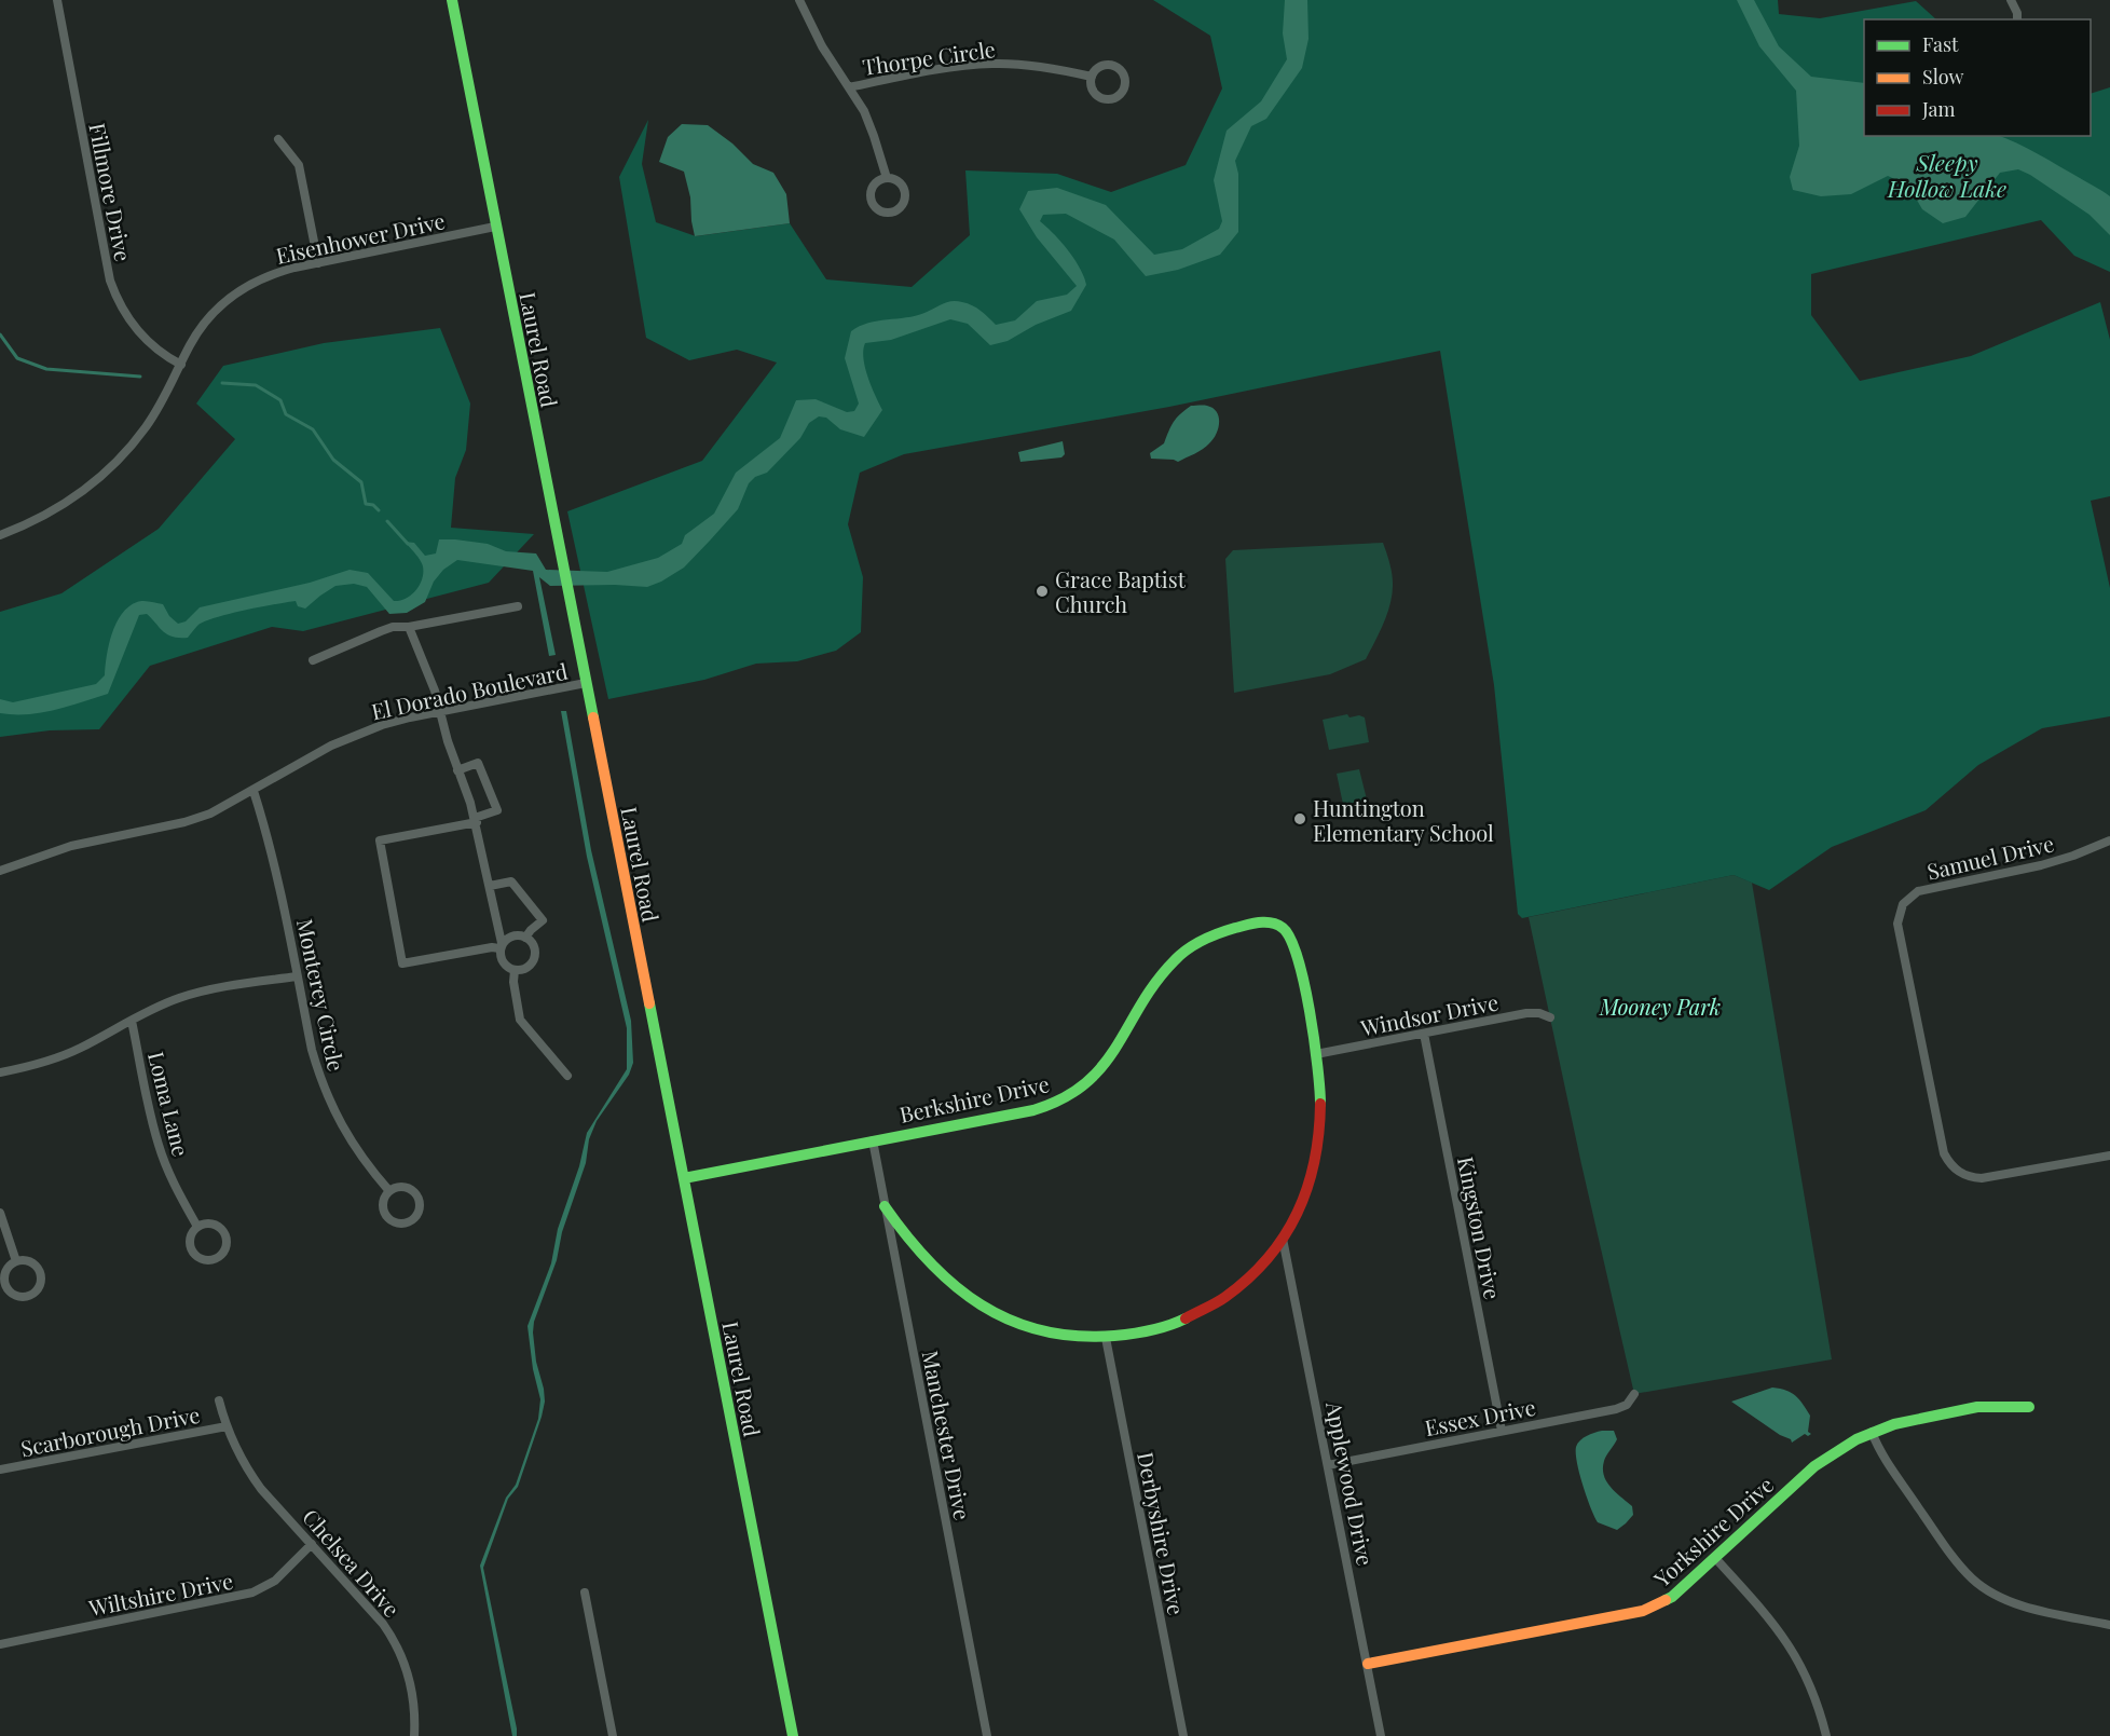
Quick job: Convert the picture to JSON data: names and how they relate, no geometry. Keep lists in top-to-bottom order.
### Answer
{
  "streets": {
    "street": [
      "Thorpe Circle",
      "Fillmore Drive",
      "Eisenhower Drive",
      "Laurel Road",
      "El Dorado Boulevard",
      "Samuel Drive",
      "Monterey Circle",
      "Windsor Drive",
      "Berkshire Drive",
      "Loma Lane",
      "Kingston Drive",
      "Essex Drive",
      "Scarborough Drive",
      "Manchester Drive",
      "Applewood Drive",
      "Yorkshire Drive",
      "Derbyshire Drive",
      "Chelsea Drive",
      "Wiltshire Drive"
    ]
  },
  "crossings": [
    ["Fillmore Drive", "Eisenhower Drive"],
    ["Eisenhower Drive", "Laurel Road"],
    ["Laurel Road", "El Dorado Boulevard"],
    ["Laurel Road", "Berkshire Drive"],
    ["El Dorado Boulevard", "Monterey Circle"],
    ["Windsor Drive", "Berkshire Drive"],
    ["Windsor Drive", "Kingston Drive"],
    ["Berkshire Drive", "Manchester Drive"],
    ["Kingston Drive", "Essex Drive"],
    ["Essex Drive", "Applewood Drive"],
    ["Scarborough Drive", "Chelsea Drive"],
    ["Applewood Drive", "Yorkshire Drive"],
    ["Chelsea Drive", "Wiltshire Drive"]
  ],
  "water": ["Sleepy Hollow Lake"],
  "parks": ["Mooney Park"],
  "places": ["Grace Baptist Church", "Huntington Elementary School"],
  "legend": ["Fast", "Slow", "Jam"]
}
